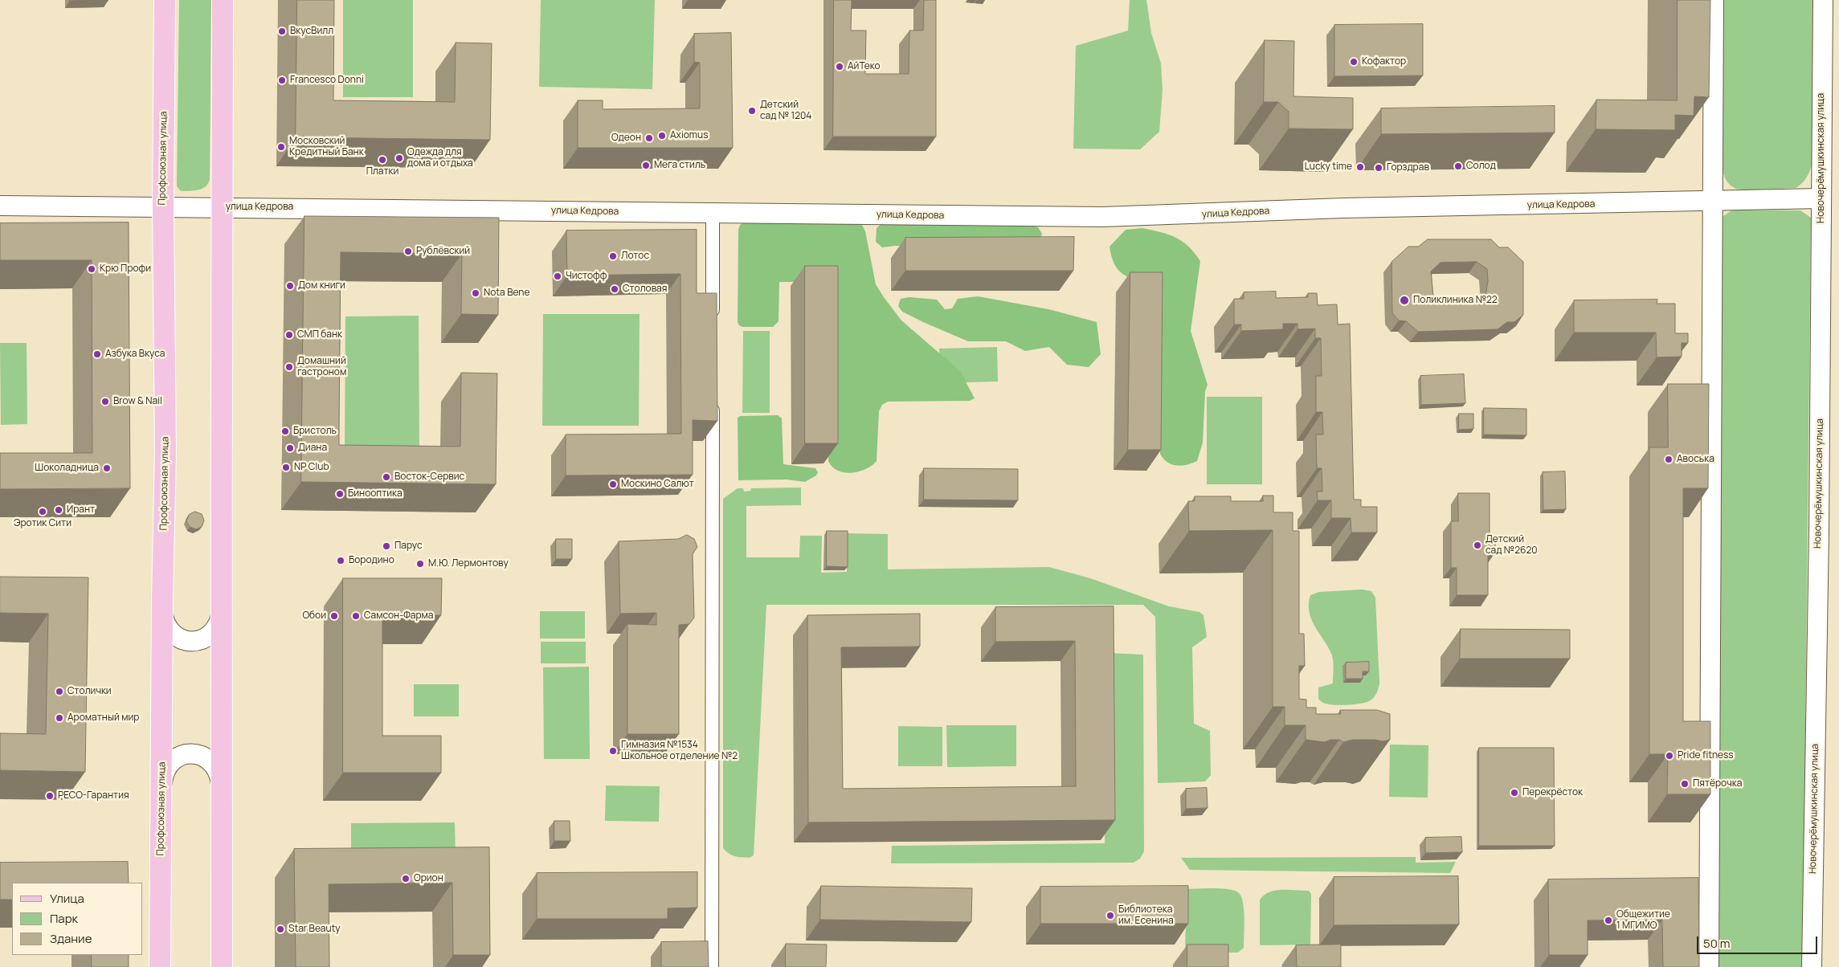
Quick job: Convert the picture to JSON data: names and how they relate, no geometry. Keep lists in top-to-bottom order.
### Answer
{
  "streets": {
    "main road": ["Профсоюзная улица"],
    "street": ["Новочерёмушкинская улица", "улица Кедрова"]
  },
  "crossings": [
    ["Профсоюзная улица", "улица Кедрова"],
    ["Новочерёмушкинская улица", "улица Кедрова"]
  ],
  "places": [
    "ВкусВилл",
    "Кофактор",
    "АйТеко",
    "Francesco Donni",
    "Детский сад № 1204",
    "Axiomus",
    "Одеон",
    "Московский Кредитный Банк",
    "Одежда для дома и отдыха",
    "Платки",
    "Мега стиль",
    "Солод",
    "Lucky time",
    "Горздрав",
    "Рублёвский",
    "Лотос",
    "Крю Профи",
    "Чистофф",
    "Дом книги",
    "Столовая",
    "Nota Bene",
    "Поликлиника №22",
    "СМП банк",
    "Азбука Вкуса",
    "Домашний гастроном",
    "Brow & Nail",
    "Бристоль",
    "Диана",
    "Авоська",
    "NP Club",
    "Шоколадница",
    "Восток-Сервис",
    "Москино Салют",
    "Бинооптика",
    "Ирант",
    "Эротик Сити",
    "Детский сад №2620",
    "Парус",
    "Бородино",
    "М.Ю. Лермонтову",
    "Обои",
    "Самсон-Фарма",
    "Столички",
    "Ароматный мир",
    "Гимназия №1534 Школьное отделение №2",
    "Pride fitness",
    "Пятёрочка",
    "Перекрёсток",
    "РЕСО-Гарантия",
    "Орион",
    "Библиотека им. Есенина",
    "Общежитие 1 МГИМО",
    "Star Beauty"
  ],
  "legend": ["Улица", "Парк", "Здание"],
  "scale_bar": "50 m"
}
